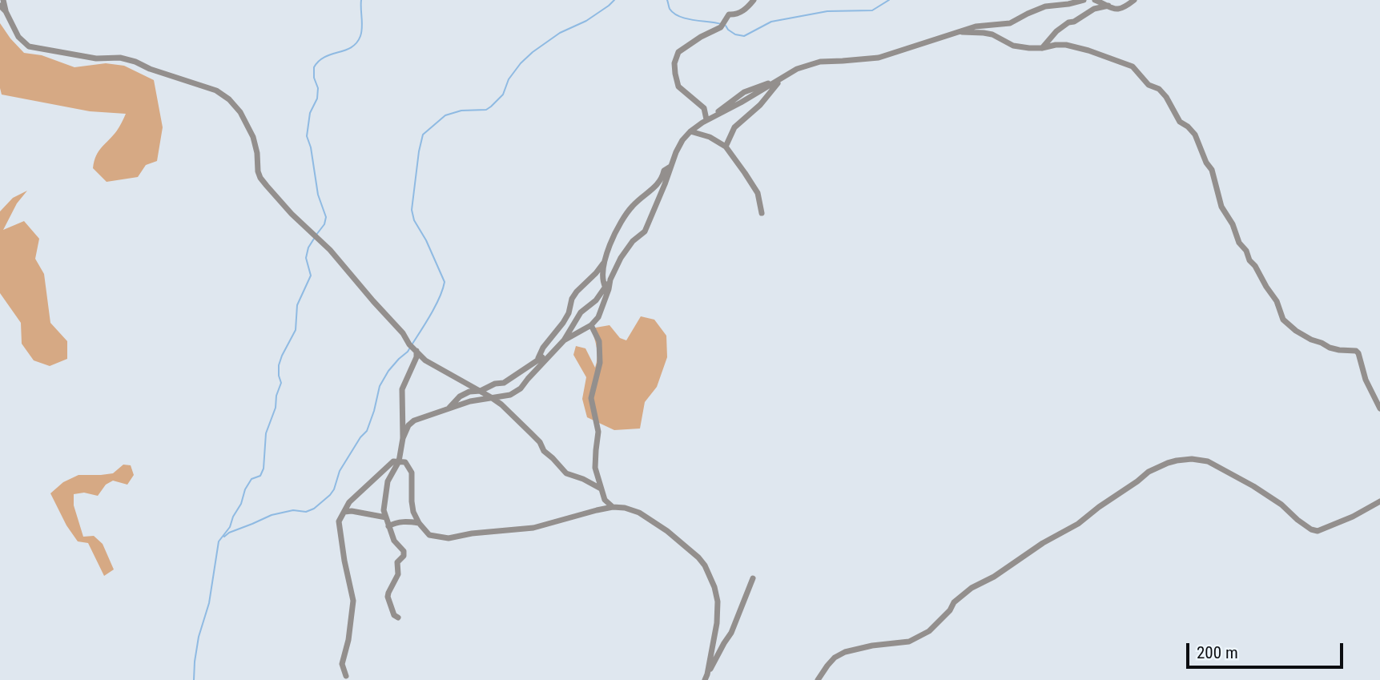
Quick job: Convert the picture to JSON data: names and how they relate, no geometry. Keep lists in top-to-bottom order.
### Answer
{
  "scale_bar": "200 m"
}
